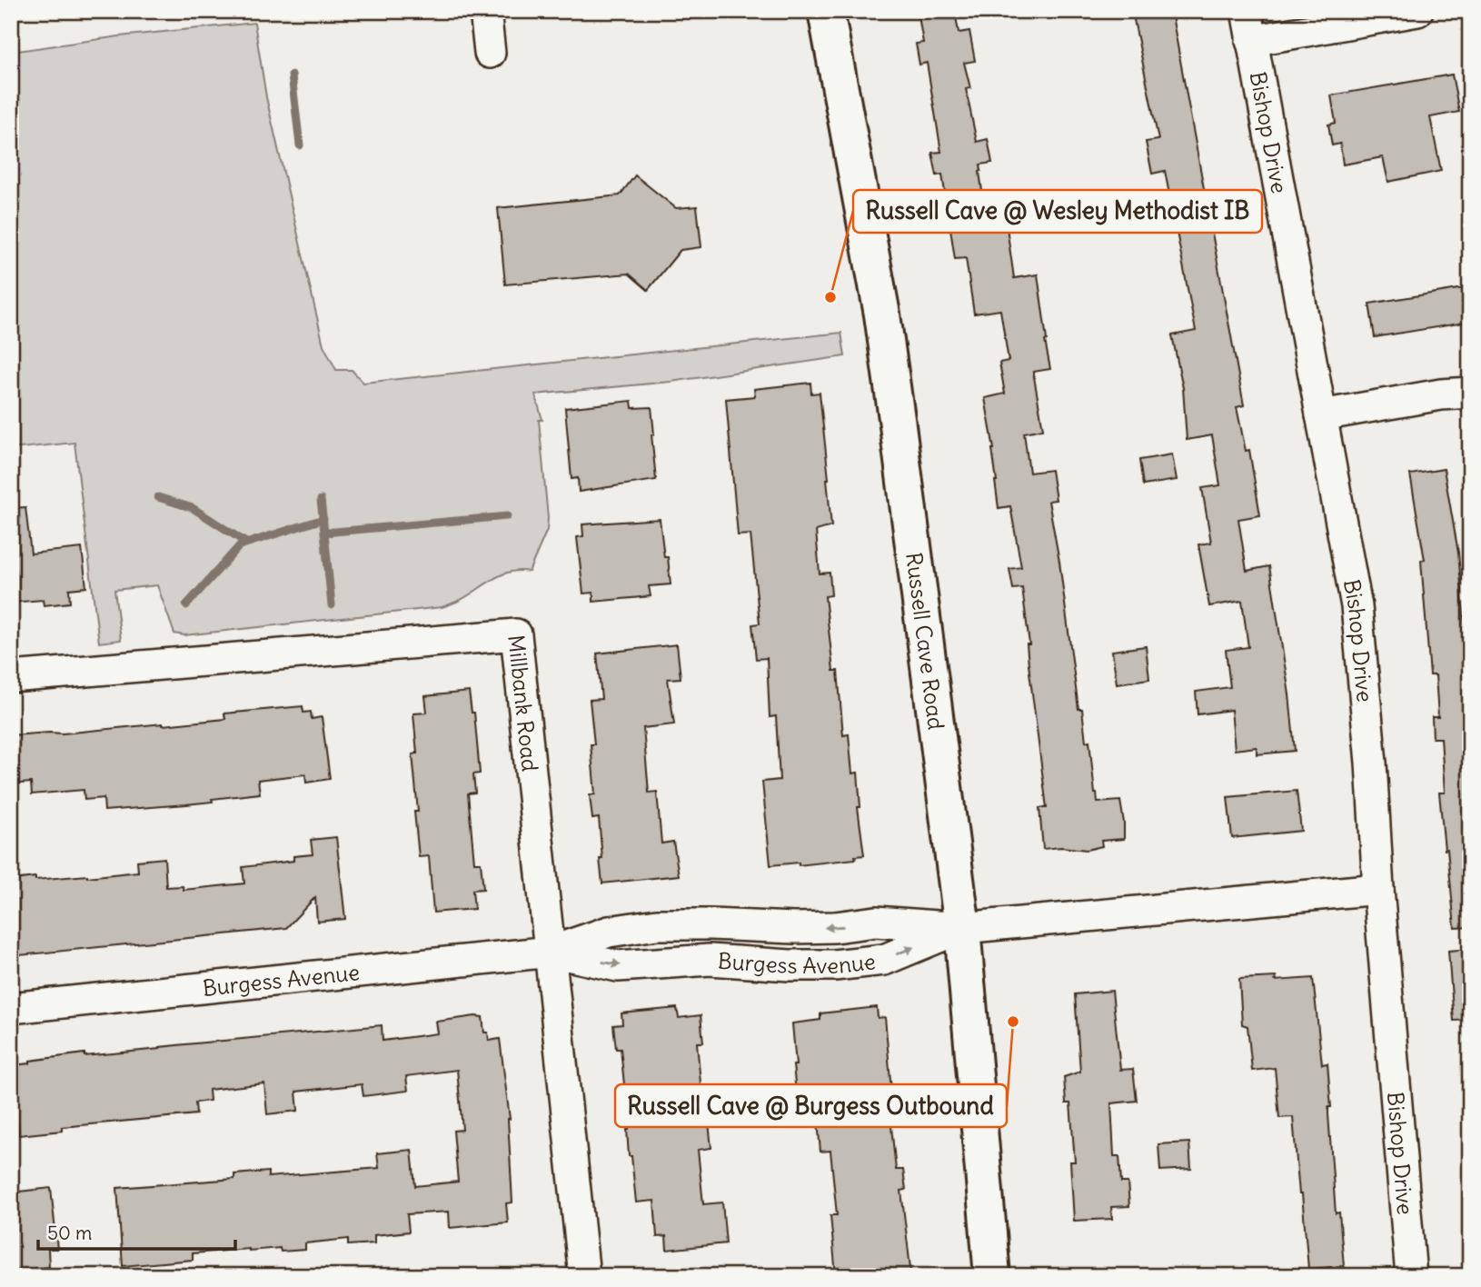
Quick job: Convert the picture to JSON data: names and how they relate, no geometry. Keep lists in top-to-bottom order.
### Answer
{
  "streets": {
    "main road": ["Russell Cave Road"],
    "street": ["Bishop Drive", "Millbank Road", "Burgess Avenue"]
  },
  "crossings": [
    ["Bishop Drive", "Burgess Avenue"],
    ["Russell Cave Road", "Burgess Avenue"],
    ["Millbank Road", "Burgess Avenue"]
  ],
  "places": ["Russell Cave @ Wesley Methodist IB", "Russell Cave @ Burgess Outbound"],
  "scale_bar": "50 m"
}
